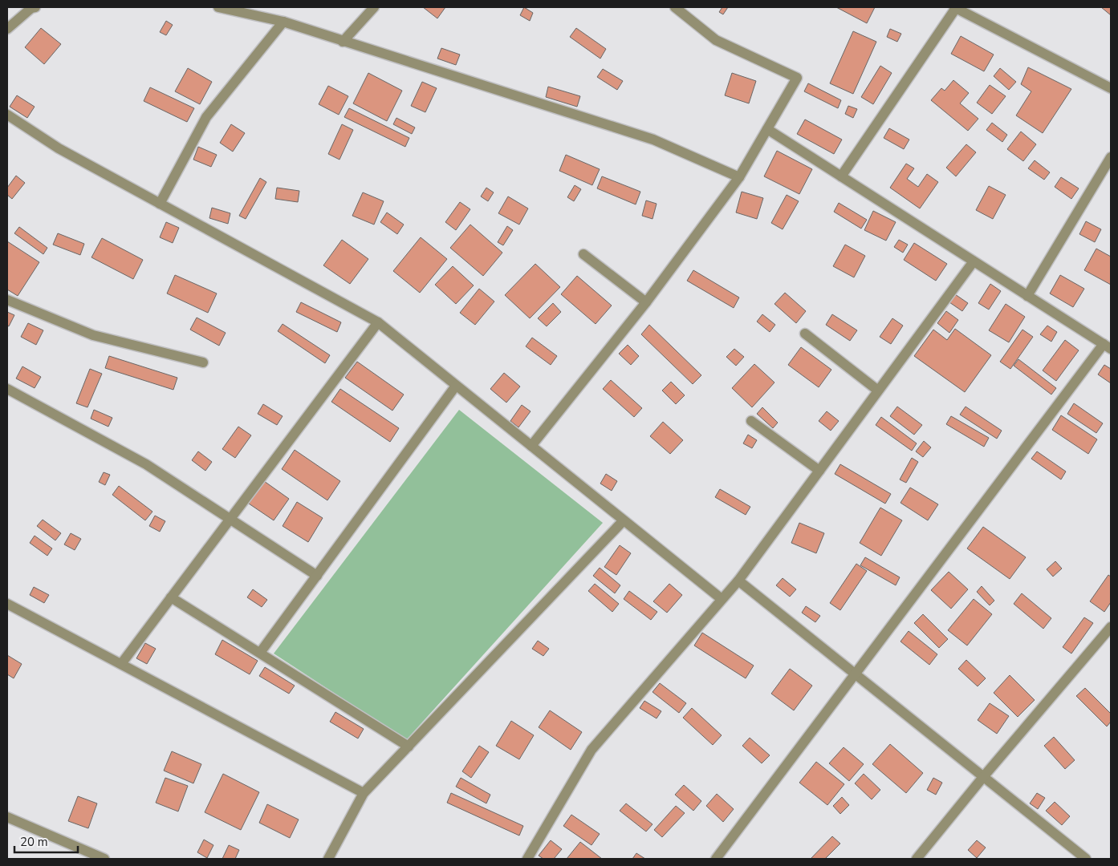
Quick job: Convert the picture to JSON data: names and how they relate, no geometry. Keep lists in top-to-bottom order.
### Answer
{
  "scale_bar": "20 m"
}
